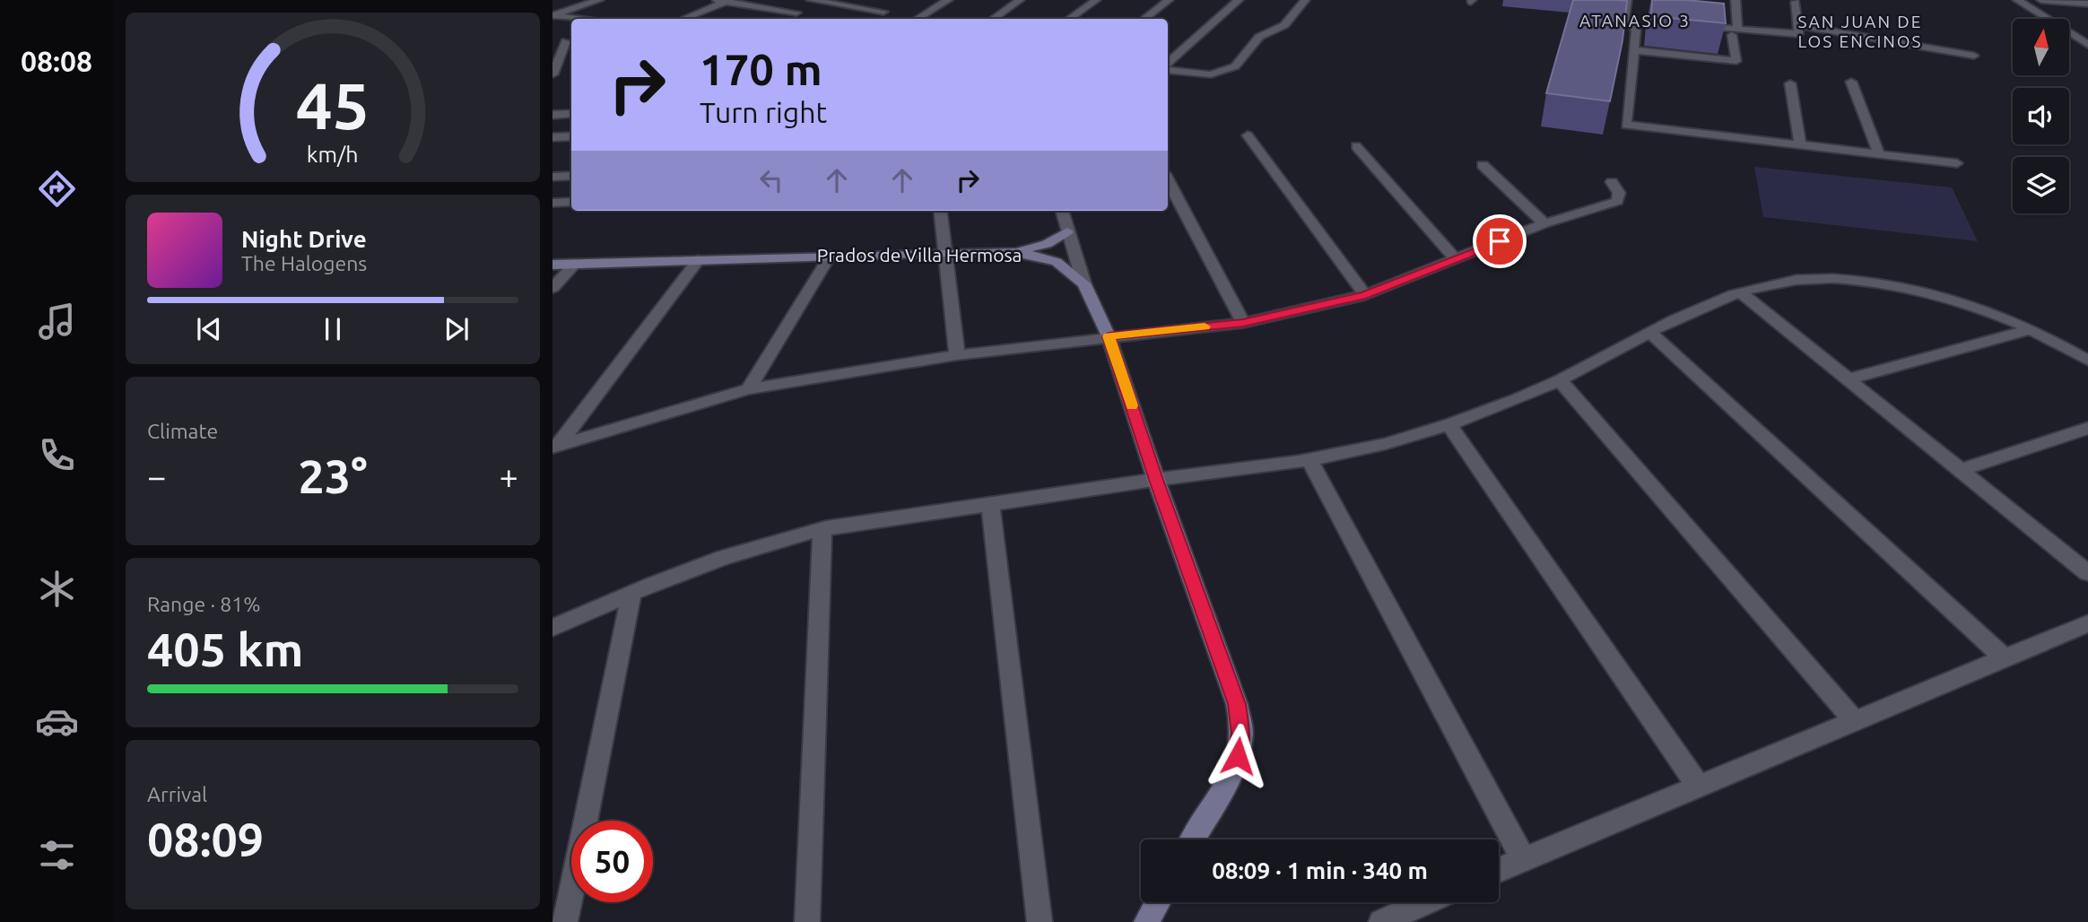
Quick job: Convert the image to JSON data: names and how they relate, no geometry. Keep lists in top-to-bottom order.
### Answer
{
  "streets": {
    "main road": ["Prados de Villa Hermosa"]
  },
  "districts": ["ATANASIO 3", "SAN JUAN DE LOS ENCINOS"],
  "north": "top",
  "page": {
    "tabs": "08:08",
    "turn": ["170 m", "Turn right"],
    "song": ["Night Drive", "The Halogens"],
    "tile": [
      "Climate",
      ["Range · 81%", "405 km"],
      ["Arrival", "08:09"]
    ],
    "heat": ["−", "23°", "+"],
    "limit": "50",
    "trip": "08:09 · 1 min · 340 m",
    "gauge": ["45", "km/h"]
  }
}
